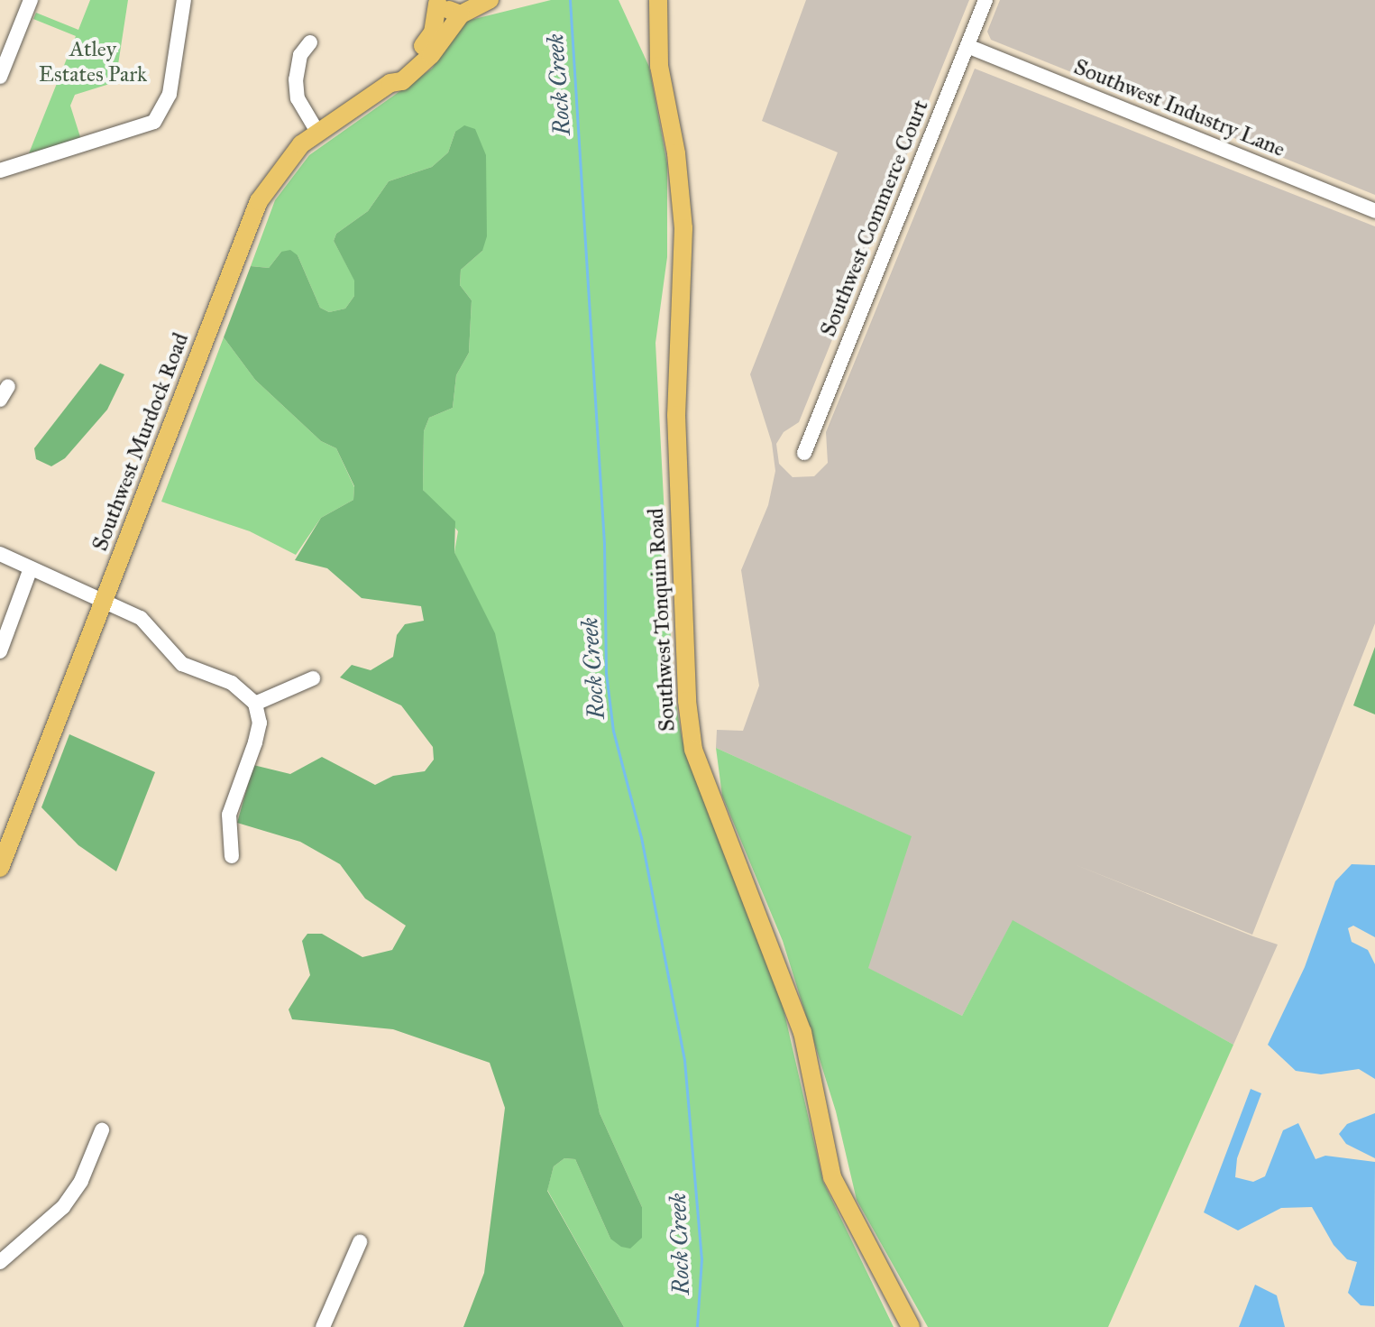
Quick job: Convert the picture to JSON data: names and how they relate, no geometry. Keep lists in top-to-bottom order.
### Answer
{
  "streets": {
    "main road": ["Southwest Murdock Road", "Southwest Tonquin Road"],
    "street": ["Southwest Industry Lane", "Southwest Commerce Court"]
  },
  "crossings": [
    ["Southwest Industry Lane", "Southwest Commerce Court"]
  ],
  "water": ["Rock Creek"],
  "parks": ["Atley Estates Park"]
}
